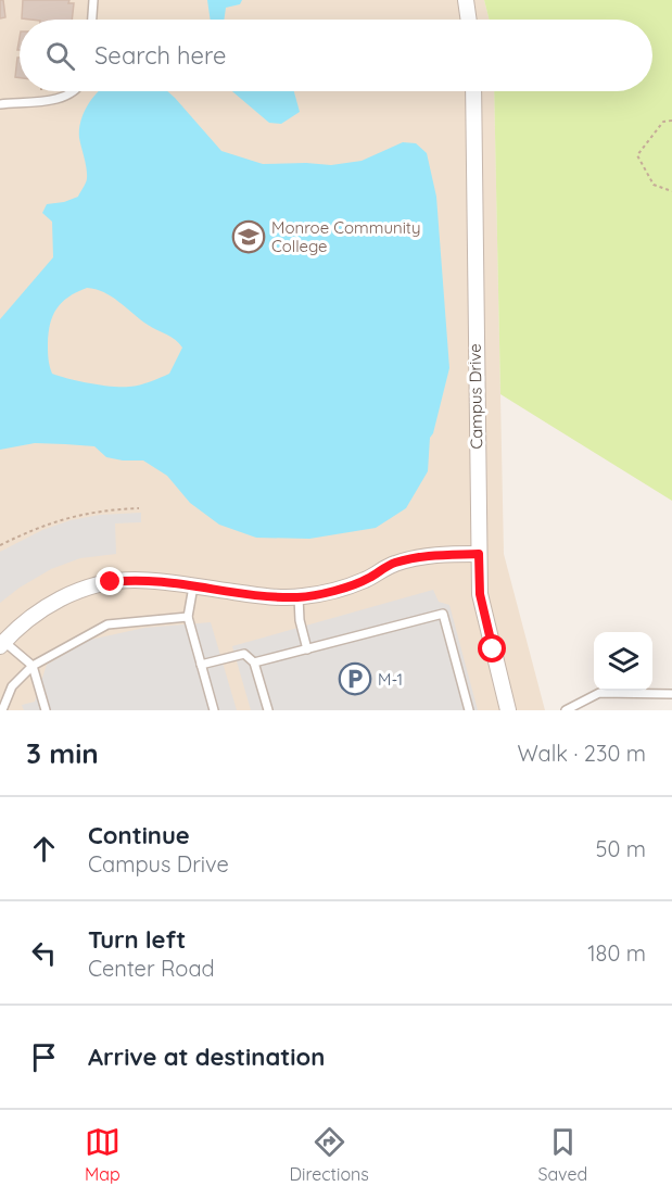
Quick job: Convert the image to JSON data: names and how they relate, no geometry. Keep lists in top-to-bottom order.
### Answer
{
  "streets": {
    "street": ["Campus Drive"]
  },
  "places": {
    "school or university": ["Monroe Community College"],
    "parking": ["M-1"]
  },
  "page": {
    "search": "Search here",
    "heading": ["3 min", "Walk · 230 m"],
    "list": [
      ["Continue", "Campus Drive", "50 m"],
      ["Turn left", "Center Road", "180 m"],
      "Arrive at destination"
    ],
    "nav": ["Map", "Directions", "Saved"]
  }
}
